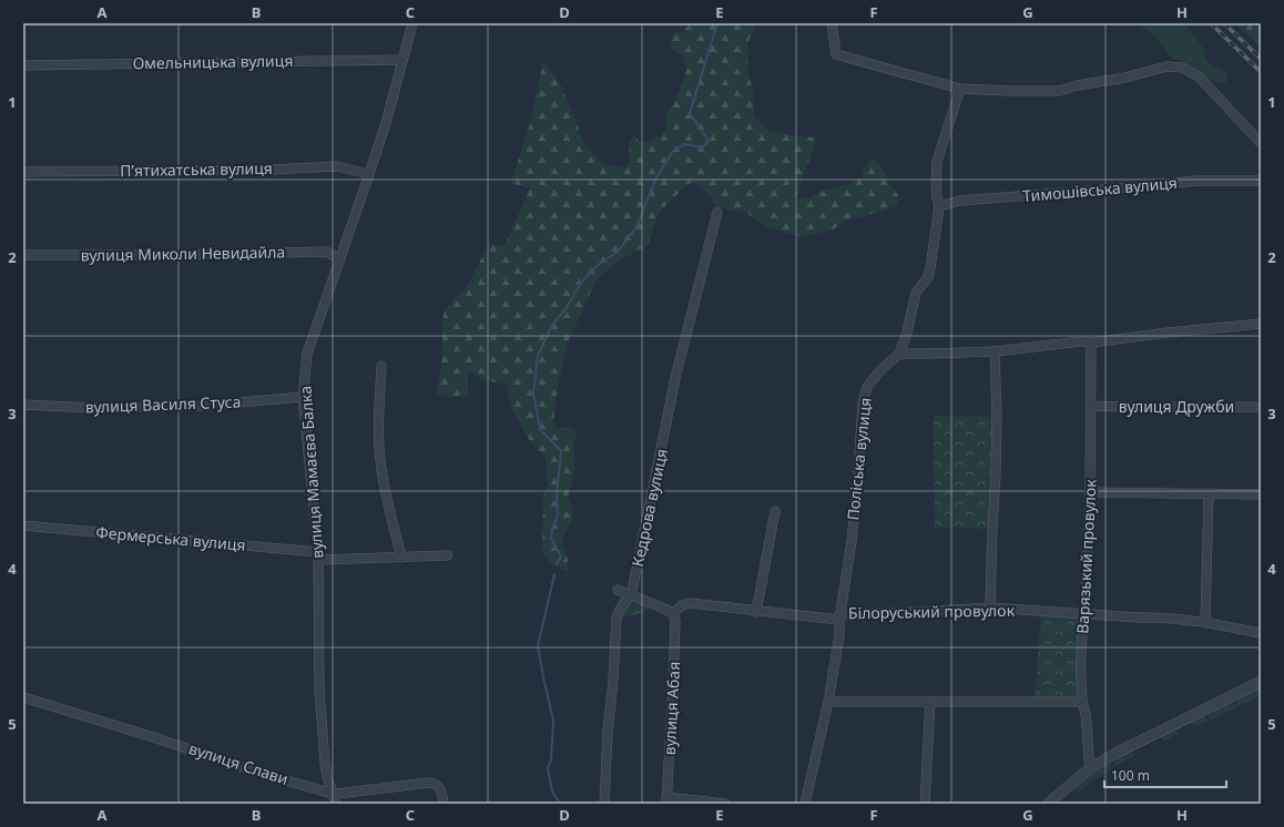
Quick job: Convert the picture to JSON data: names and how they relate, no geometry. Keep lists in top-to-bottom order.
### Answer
{
  "streets": {
    "street": [
      "Омельницька вулиця",
      "Пʼятихатська вулиця",
      "Тимошівська вулиця",
      "вулиця Миколи Невидайла",
      "вулиця Василя Стуса",
      "вулиця Дружби",
      "Поліська вулиця",
      "вулиця Мамаєва Балка",
      "Кедрова вулиця",
      "Фермерська вулиця",
      "Варязький провулок",
      "Білоруський провулок",
      "вулиця Абая",
      "вулиця Слави"
    ]
  },
  "crossings": [
    ["Омельницька вулиця", "вулиця Мамаєва Балка"],
    ["Пʼятихатська вулиця", "вулиця Мамаєва Балка"],
    ["вулиця Миколи Невидайла", "вулиця Мамаєва Балка"],
    ["вулиця Василя Стуса", "вулиця Мамаєва Балка"],
    ["вулиця Дружби", "Варязький провулок"],
    ["Поліська вулиця", "Білоруський провулок"],
    ["вулиця Мамаєва Балка", "Фермерська вулиця"],
    ["вулиця Мамаєва Балка", "вулиця Слави"],
    ["Варязький провулок", "Білоруський провулок"],
    ["Білоруський провулок", "вулиця Абая"]
  ],
  "scale_bar": "100 m",
  "grid": {
    "columns": [
      "A",
      "B",
      "C",
      "D",
      "E",
      "F",
      "G",
      "H"
    ],
    "rows": [
      "1",
      "2",
      "3",
      "4",
      "5"
    ]
  }
}
